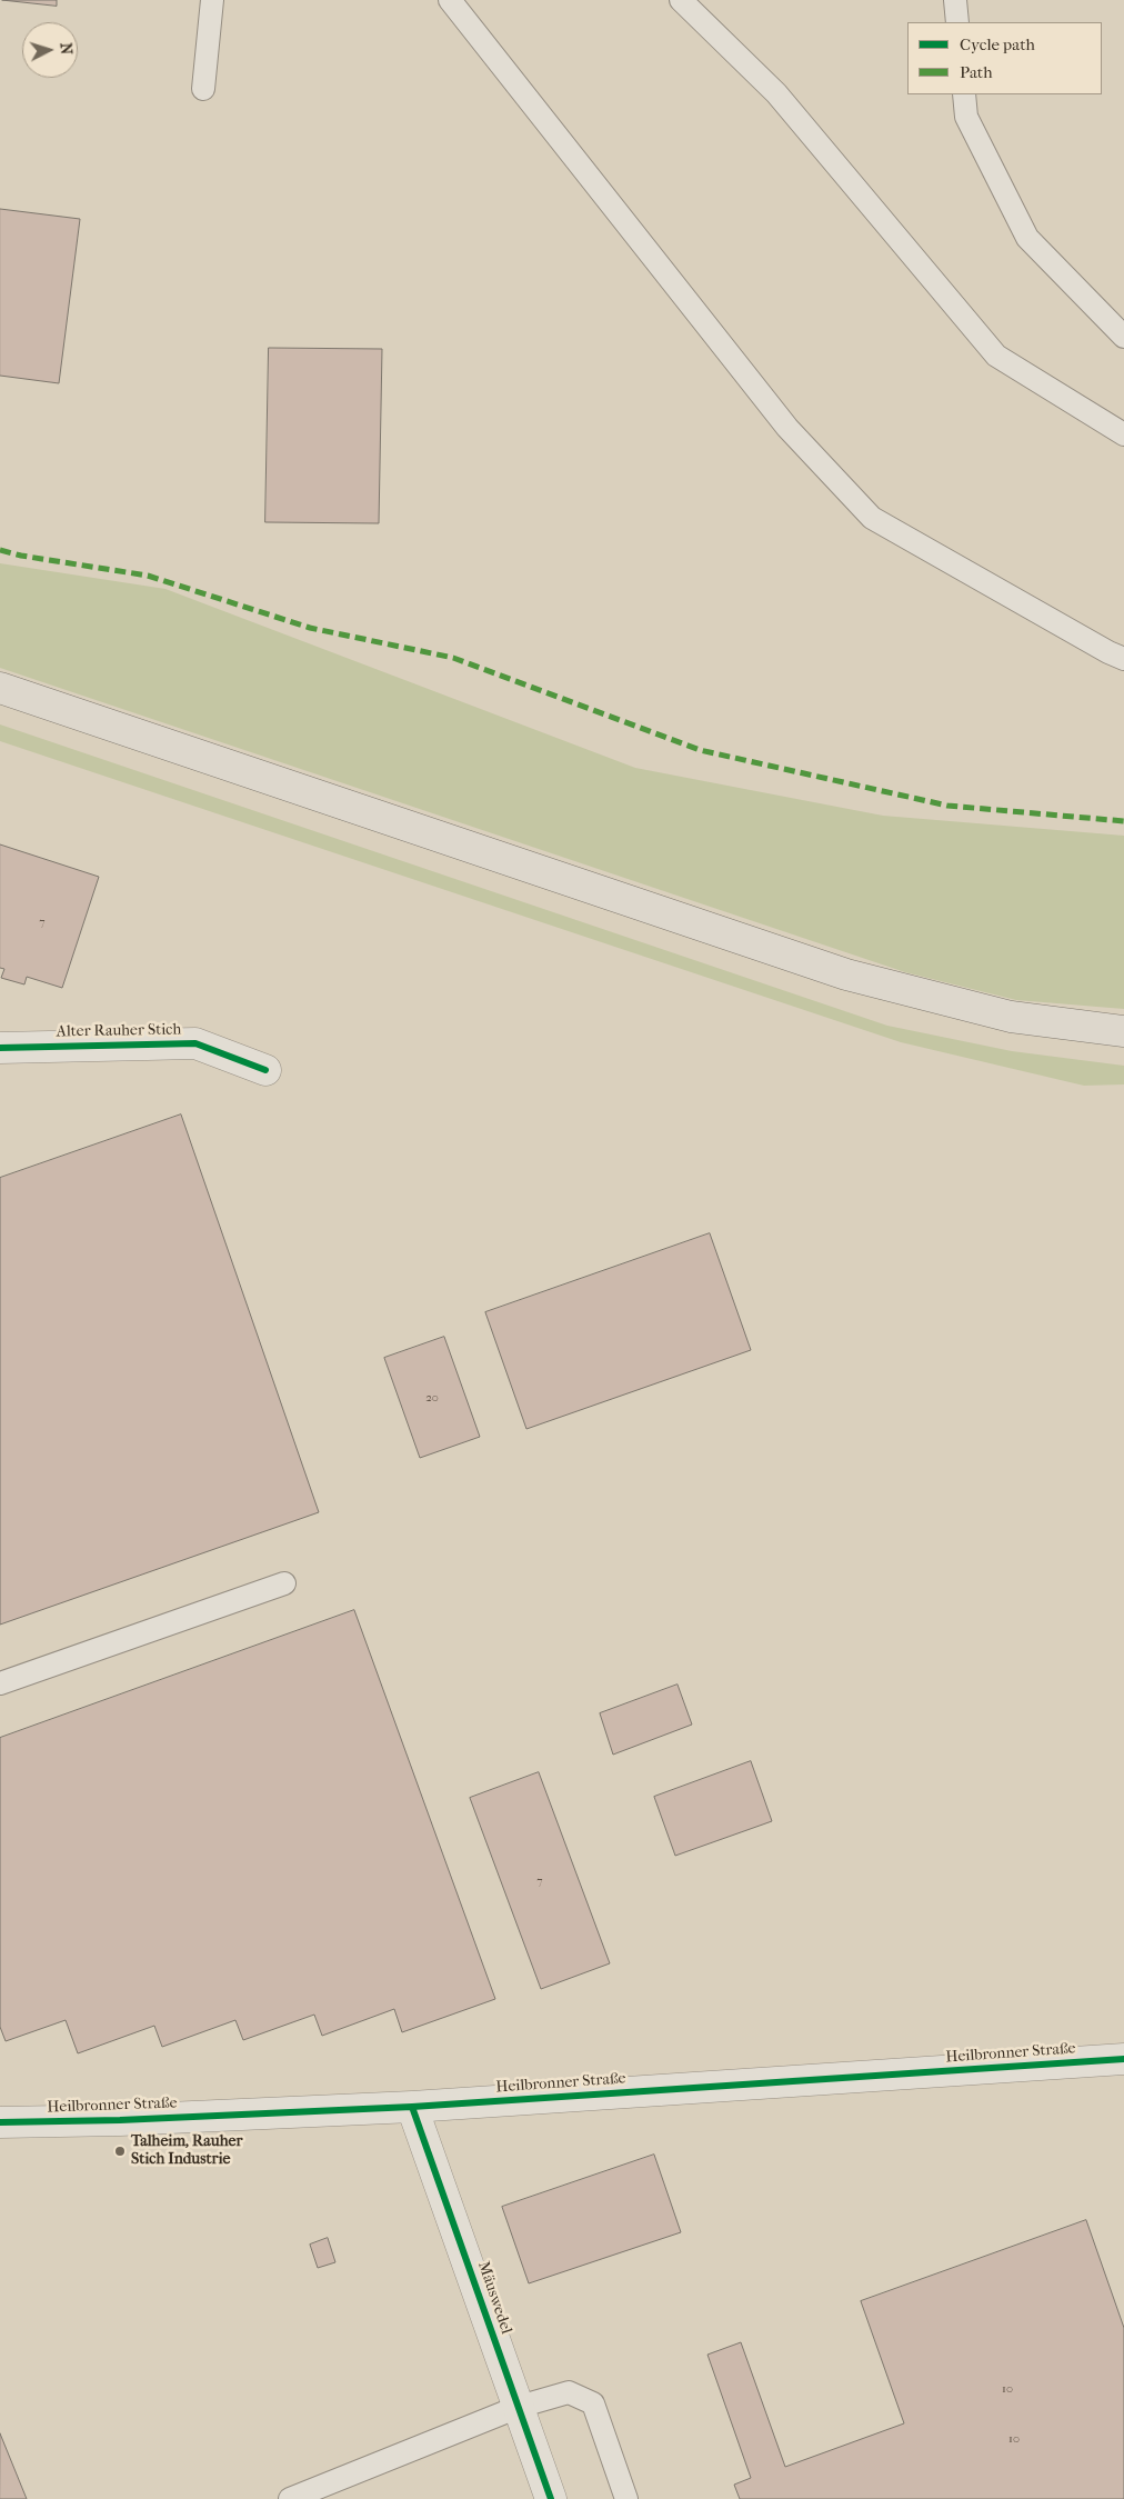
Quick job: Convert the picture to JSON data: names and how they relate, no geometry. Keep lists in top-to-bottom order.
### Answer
{
  "streets": {
    "street": ["Alter Rauher Stich", "Heilbronner Straße", "Mäuswedel"]
  },
  "crossings": [
    ["Heilbronner Straße", "Mäuswedel"]
  ],
  "places": ["Talheim, Rauher Stich Industrie"],
  "house_numbers": [
    "7",
    "20",
    "7",
    "10",
    "10"
  ],
  "legend": ["Cycle path", "Path"],
  "north": "right"
}
